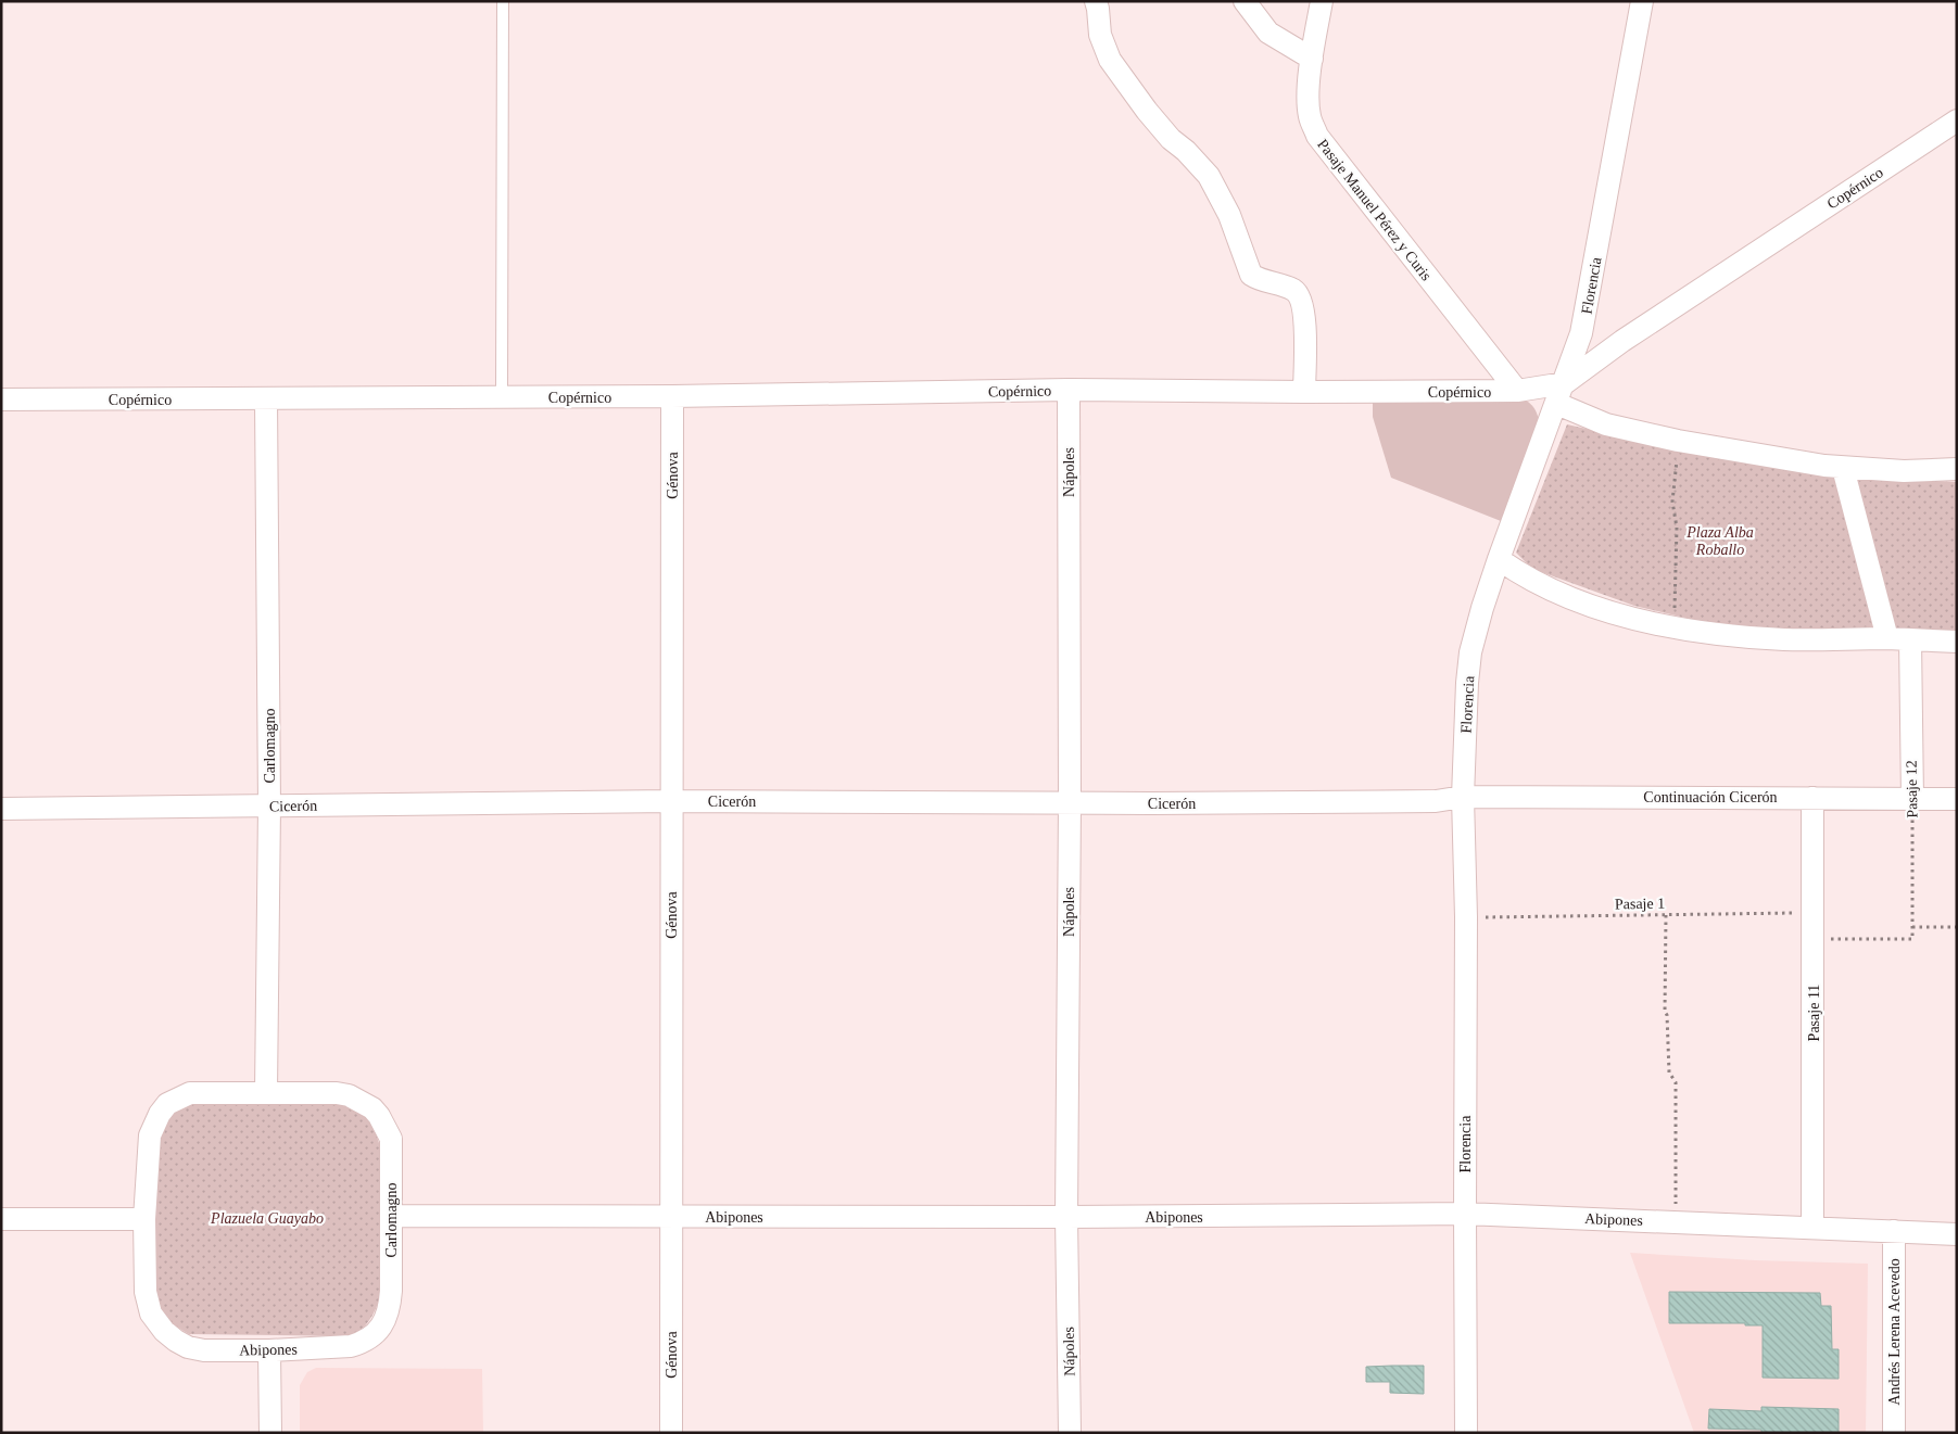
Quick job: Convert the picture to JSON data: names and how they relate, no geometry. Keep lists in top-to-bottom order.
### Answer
{
  "streets": {
    "street": [
      "Copérnico",
      "Pasaje Manuel Pérez y Curis",
      "Florencia",
      "Nápoles",
      "Génova",
      "Carlomagno",
      "Pasaje 12",
      "Continuación Cicerón",
      "Cicerón",
      "Pasaje 11",
      "Abipones",
      "Andrés Lerena Acevedo"
    ],
    "path": ["Pasaje 1"]
  },
  "crossings": [
    ["Copérnico", "Pasaje Manuel Pérez y Curis"],
    ["Copérnico", "Florencia"],
    ["Copérnico", "Nápoles"],
    ["Copérnico", "Génova"],
    ["Copérnico", "Carlomagno"],
    ["Florencia", "Continuación Cicerón"],
    ["Florencia", "Cicerón"],
    ["Florencia", "Pasaje 1"],
    ["Florencia", "Abipones"],
    ["Nápoles", "Cicerón"],
    ["Nápoles", "Abipones"],
    ["Génova", "Cicerón"],
    ["Génova", "Abipones"],
    ["Carlomagno", "Cicerón"],
    ["Carlomagno", "Abipones"],
    ["Pasaje 12", "Continuación Cicerón"],
    ["Pasaje 12", "Pasaje 11"],
    ["Continuación Cicerón", "Cicerón"],
    ["Continuación Cicerón", "Pasaje 11"],
    ["Pasaje 1", "Pasaje 11"],
    ["Pasaje 11", "Abipones"],
    ["Abipones", "Andrés Lerena Acevedo"]
  ],
  "parks": ["Plaza Alba Roballo", "Plazuela Guayabo"]
}
